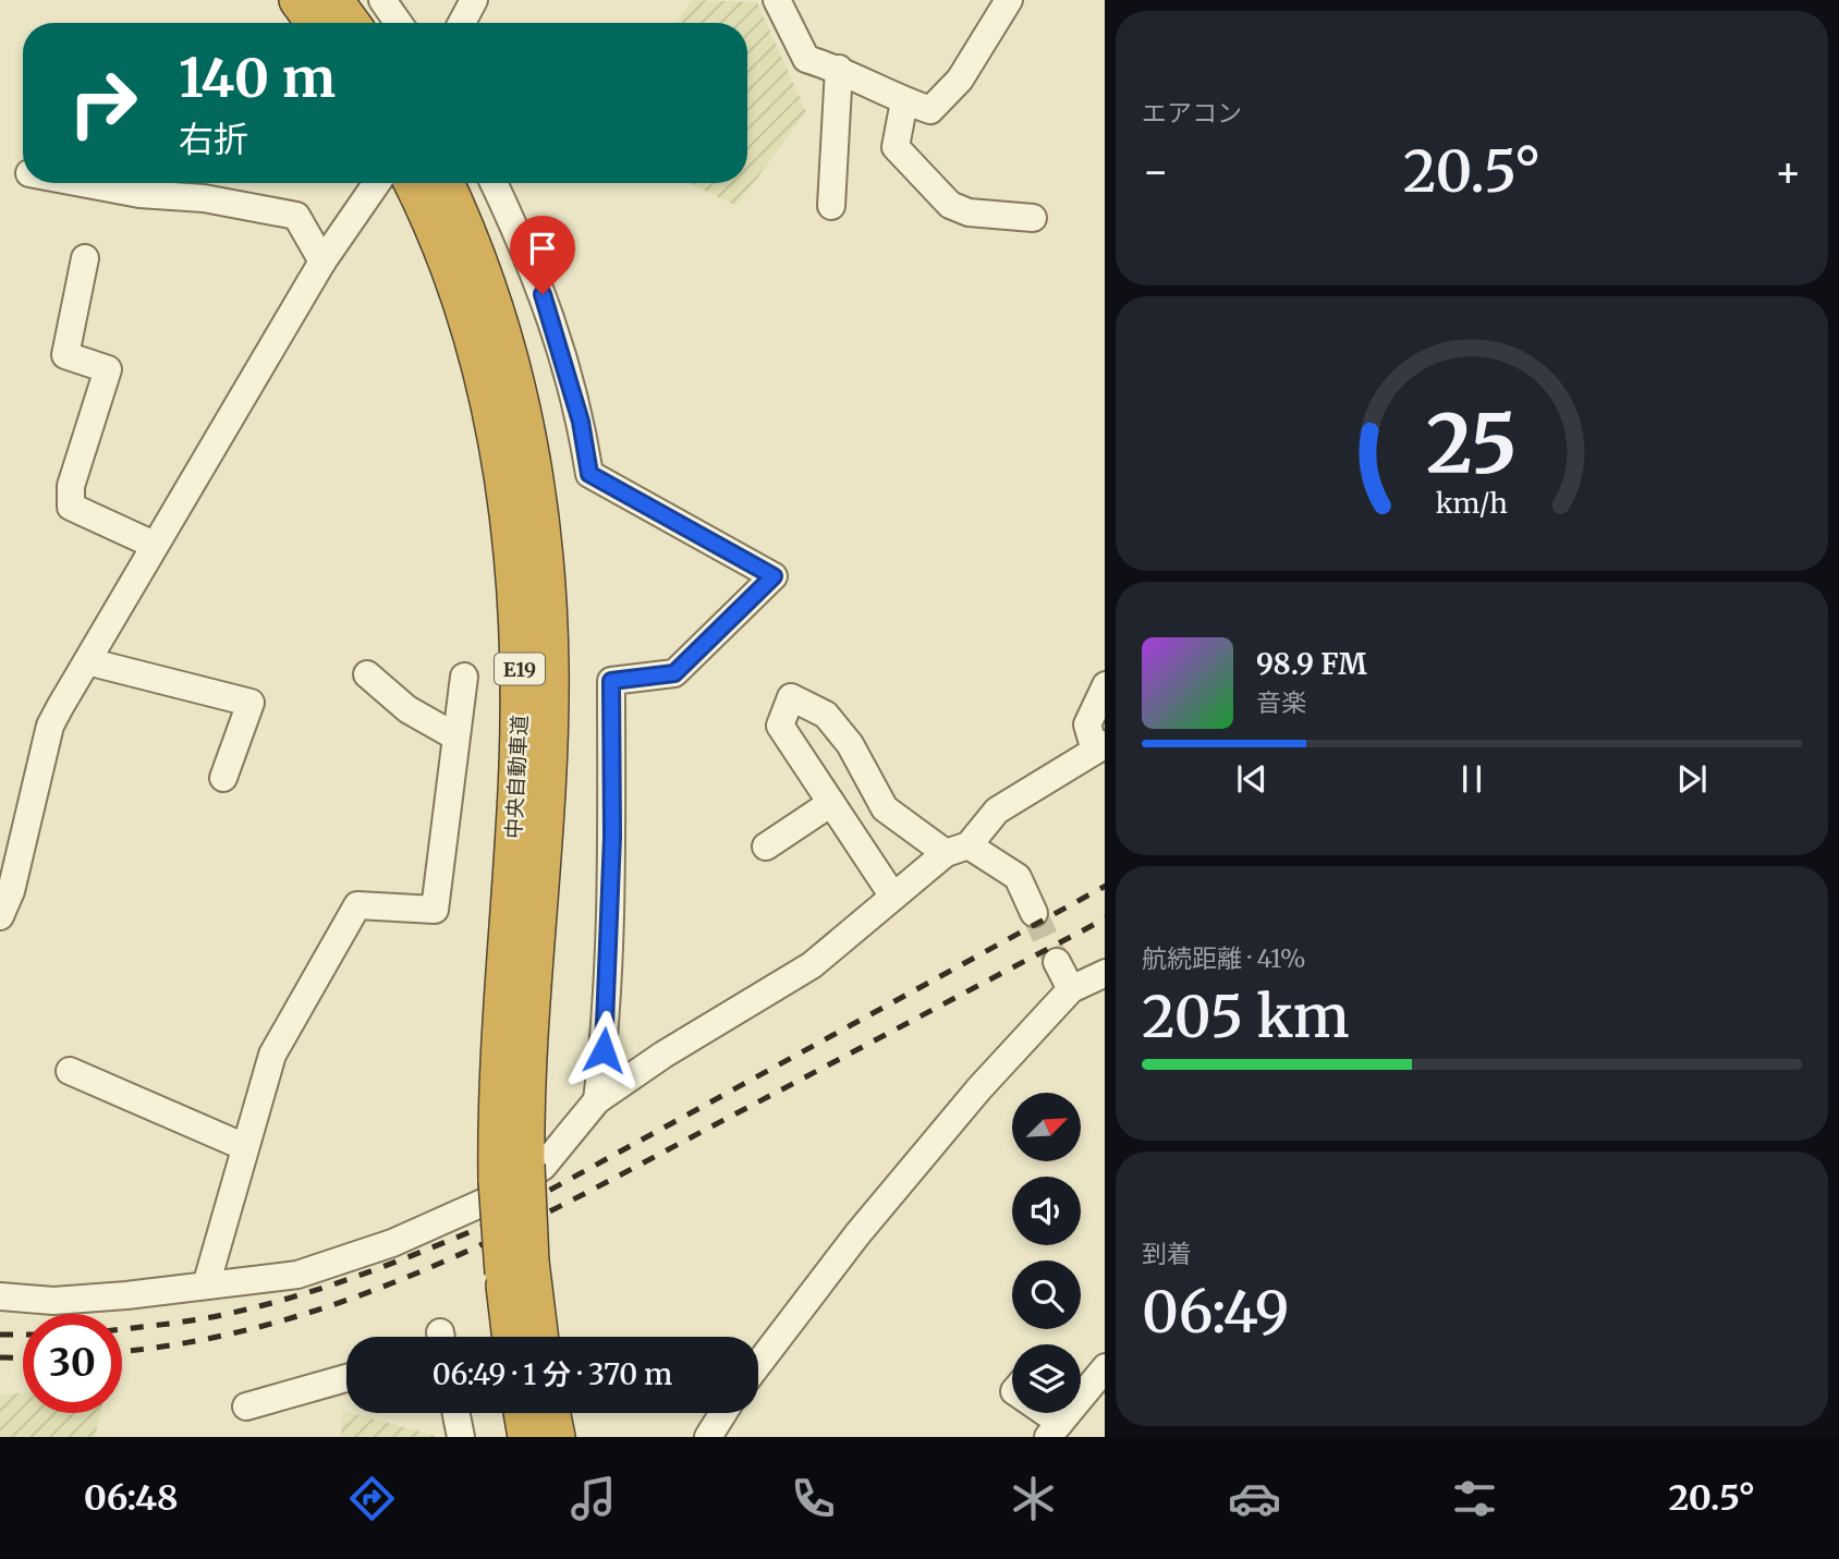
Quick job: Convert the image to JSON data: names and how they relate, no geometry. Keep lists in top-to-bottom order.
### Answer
{
  "streets": {
    "highway": ["E19", "中央自動車道"]
  },
  "north": "top right",
  "page": {
    "tile": [
      "エアコン",
      ["航続距離 · 41%", "205 km"],
      ["到着", "06:49"]
    ],
    "turn": ["140 m", "右折"],
    "heat": ["−", "20.5°", "+"],
    "song": ["98.9 FM", "音楽"],
    "limit": "30",
    "trip": "06:49 · 1 分 · 370 m",
    "tabs": ["06:48", "20.5°"],
    "gauge": ["25", "km/h"]
  }
}
